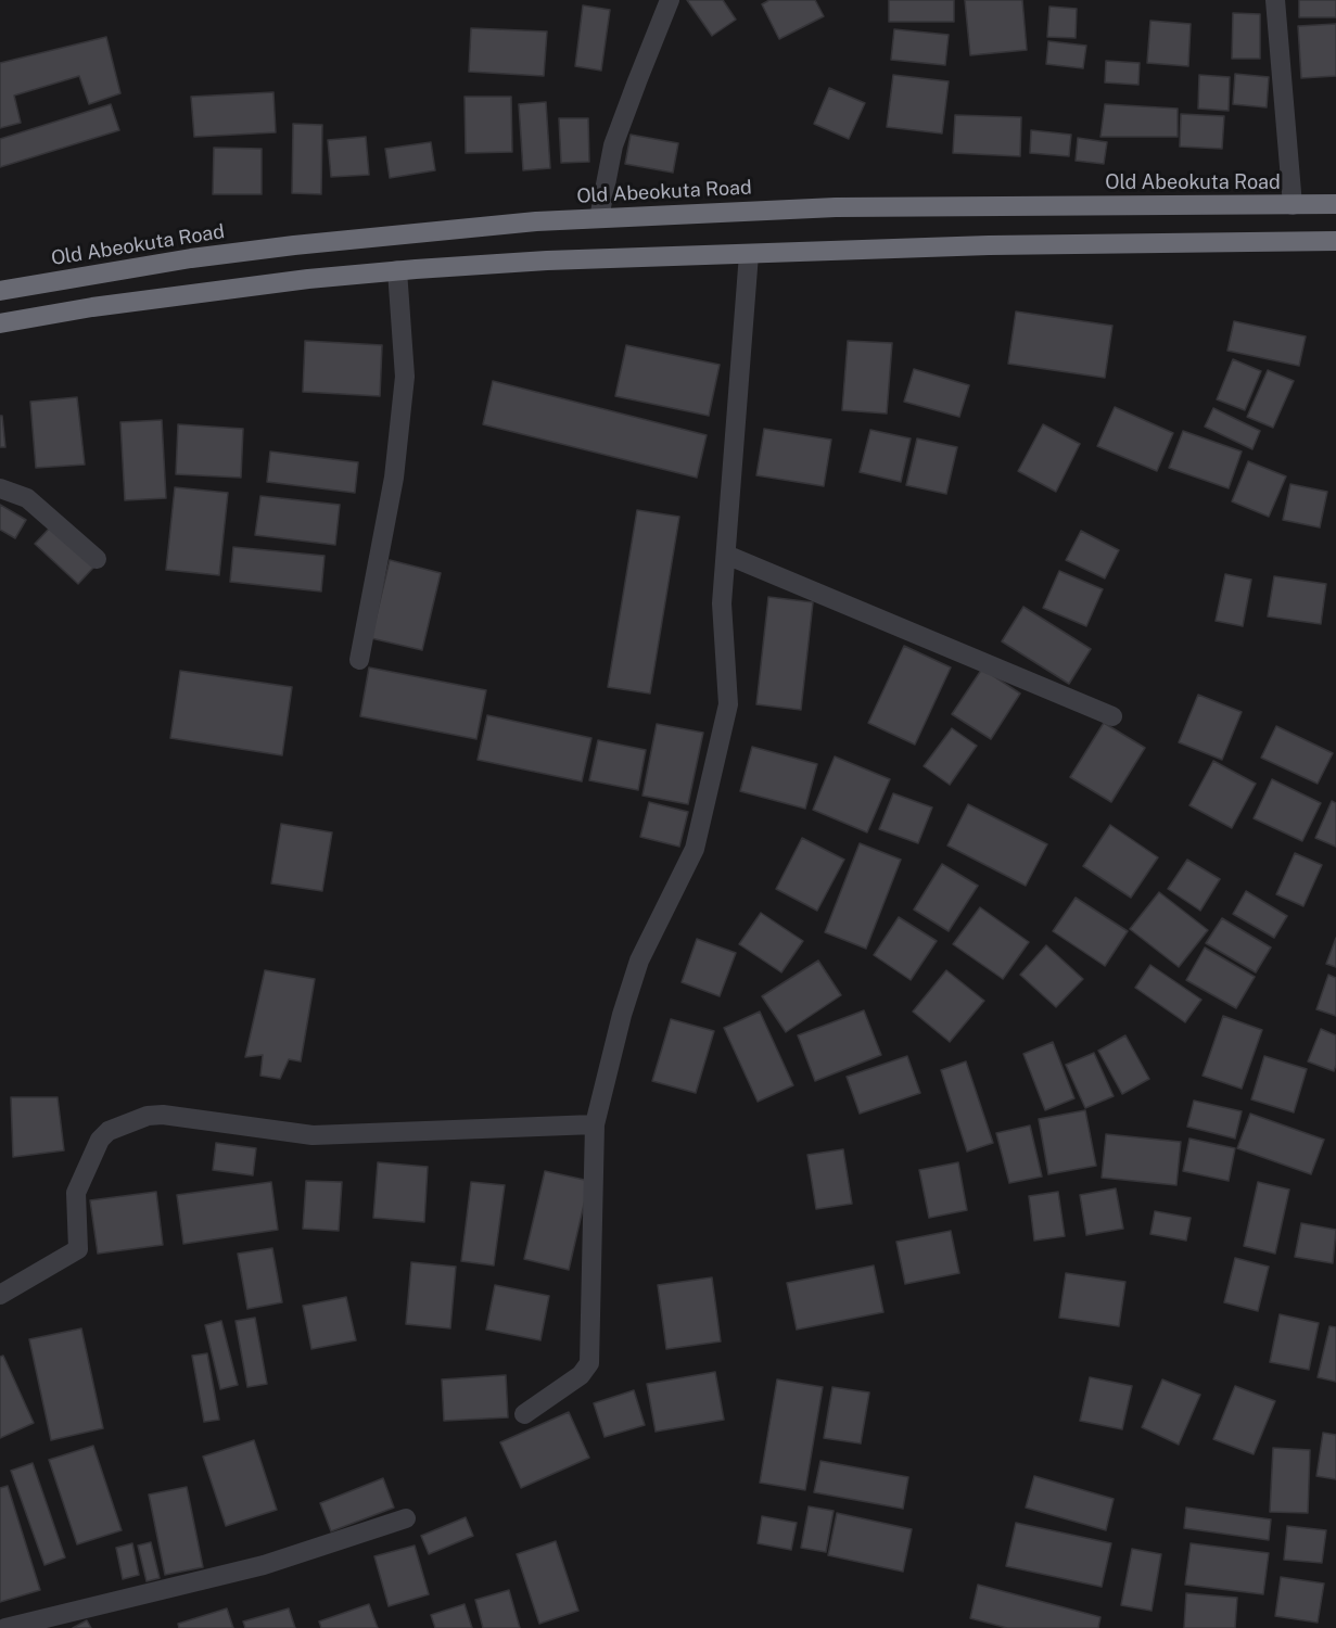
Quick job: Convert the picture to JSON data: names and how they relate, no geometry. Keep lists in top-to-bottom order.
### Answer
{
  "streets": {
    "highway": ["Old Abeokuta Road"]
  }
}
